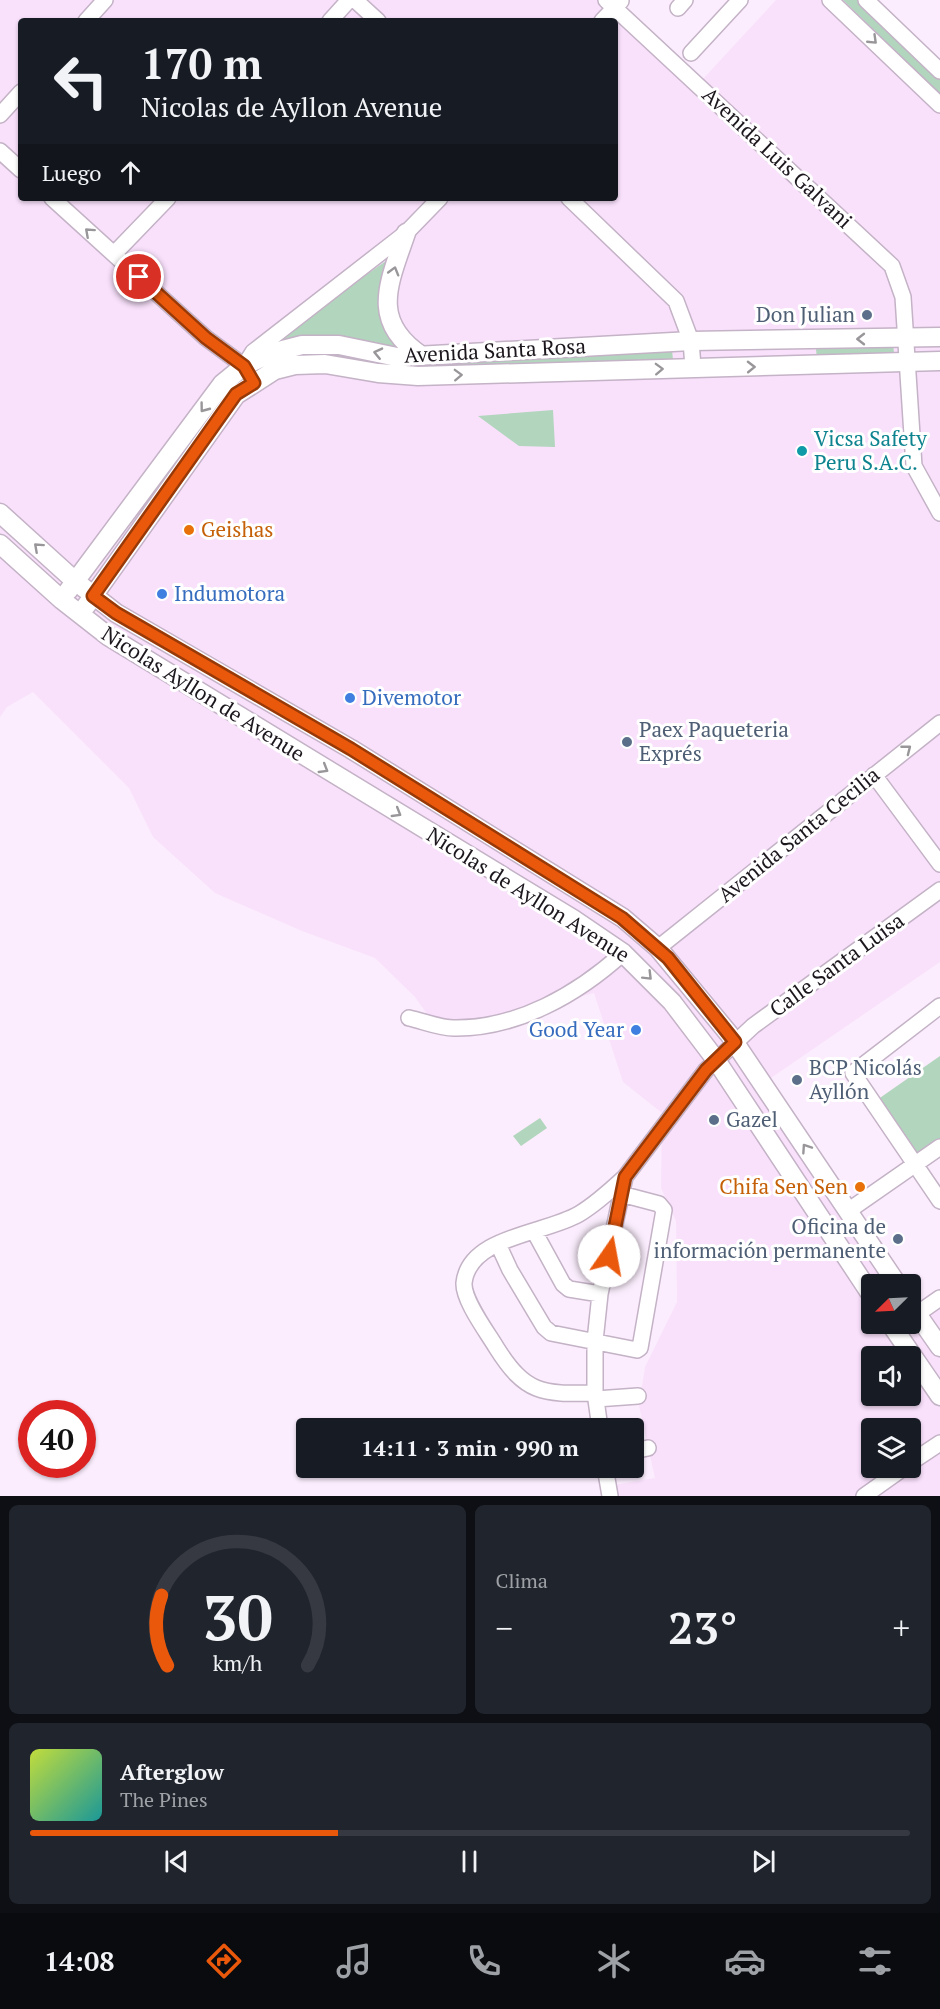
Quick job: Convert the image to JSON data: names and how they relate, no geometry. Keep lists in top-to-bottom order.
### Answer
{
  "streets": {
    "main road": ["Avenida Santa Rosa", "Nicolas Ayllon de Avenue", "Nicolas de Ayllon Avenue"],
    "street": ["Avenida Luis Galvani", "Avenida Santa Cecilia", "Calle Santa Luisa"]
  },
  "crossings": [
    ["Avenida Luis Galvani", "Avenida Santa Rosa"],
    ["Avenida Santa Rosa", "Nicolas Ayllon de Avenue"],
    ["Nicolas Ayllon de Avenue", "Avenida Santa Cecilia"],
    ["Nicolas Ayllon de Avenue", "Nicolas de Ayllon Avenue"],
    ["Avenida Santa Cecilia", "Nicolas de Ayllon Avenue"],
    ["Nicolas de Ayllon Avenue", "Calle Santa Luisa"]
  ],
  "places": [
    "Don Julian",
    "Vicsa Safety Peru S.A.C.",
    "Geishas",
    "Indumotora",
    "Divemotor",
    "Paex Paqueteria Exprés",
    "Good Year",
    "BCP Nicolás Ayllón",
    "Gazel",
    "Chifa Sen Sen",
    "Oficina de información permanente"
  ],
  "north": "bottom left",
  "page": {
    "turn": ["170 m", "Nicolas de Ayllon Avenue"],
    "then": "Luego",
    "limit": "40",
    "trip": "14:11 · 3 min · 990 m",
    "tile": "Clima",
    "heat": ["−", "23°", "+"],
    "song": ["Afterglow", "The Pines"],
    "tabs": "14:08",
    "gauge": ["30", "km/h"]
  }
}
